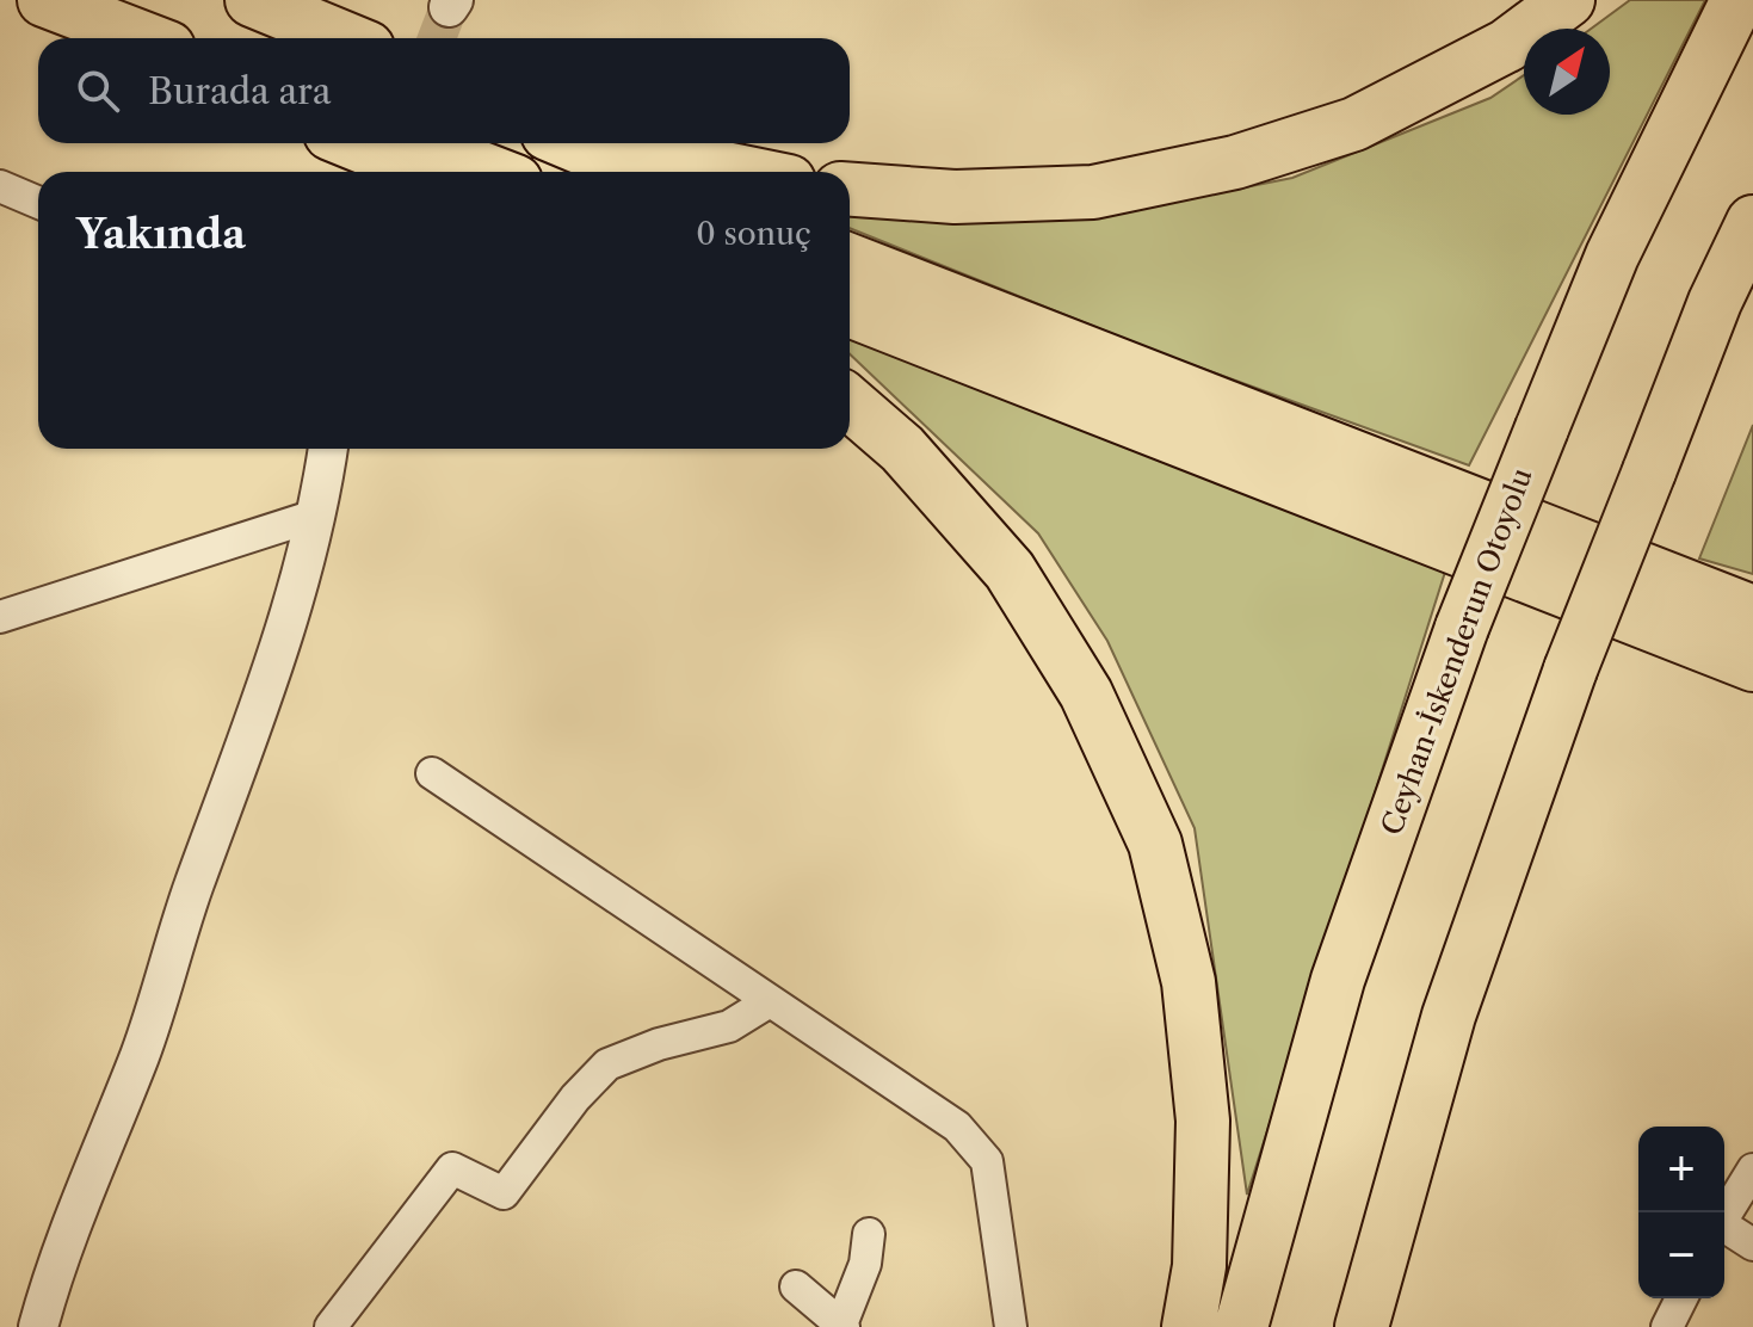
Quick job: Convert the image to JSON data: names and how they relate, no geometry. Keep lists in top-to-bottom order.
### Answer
{
  "streets": {
    "highway": ["Ceyhan-İskenderun Otoyolu"]
  },
  "north": "top right",
  "page": {
    "search": "Burada ara",
    "heading": ["Yakında", "0 sonuç"],
    "map_buttons": ["+", "−"]
  }
}
